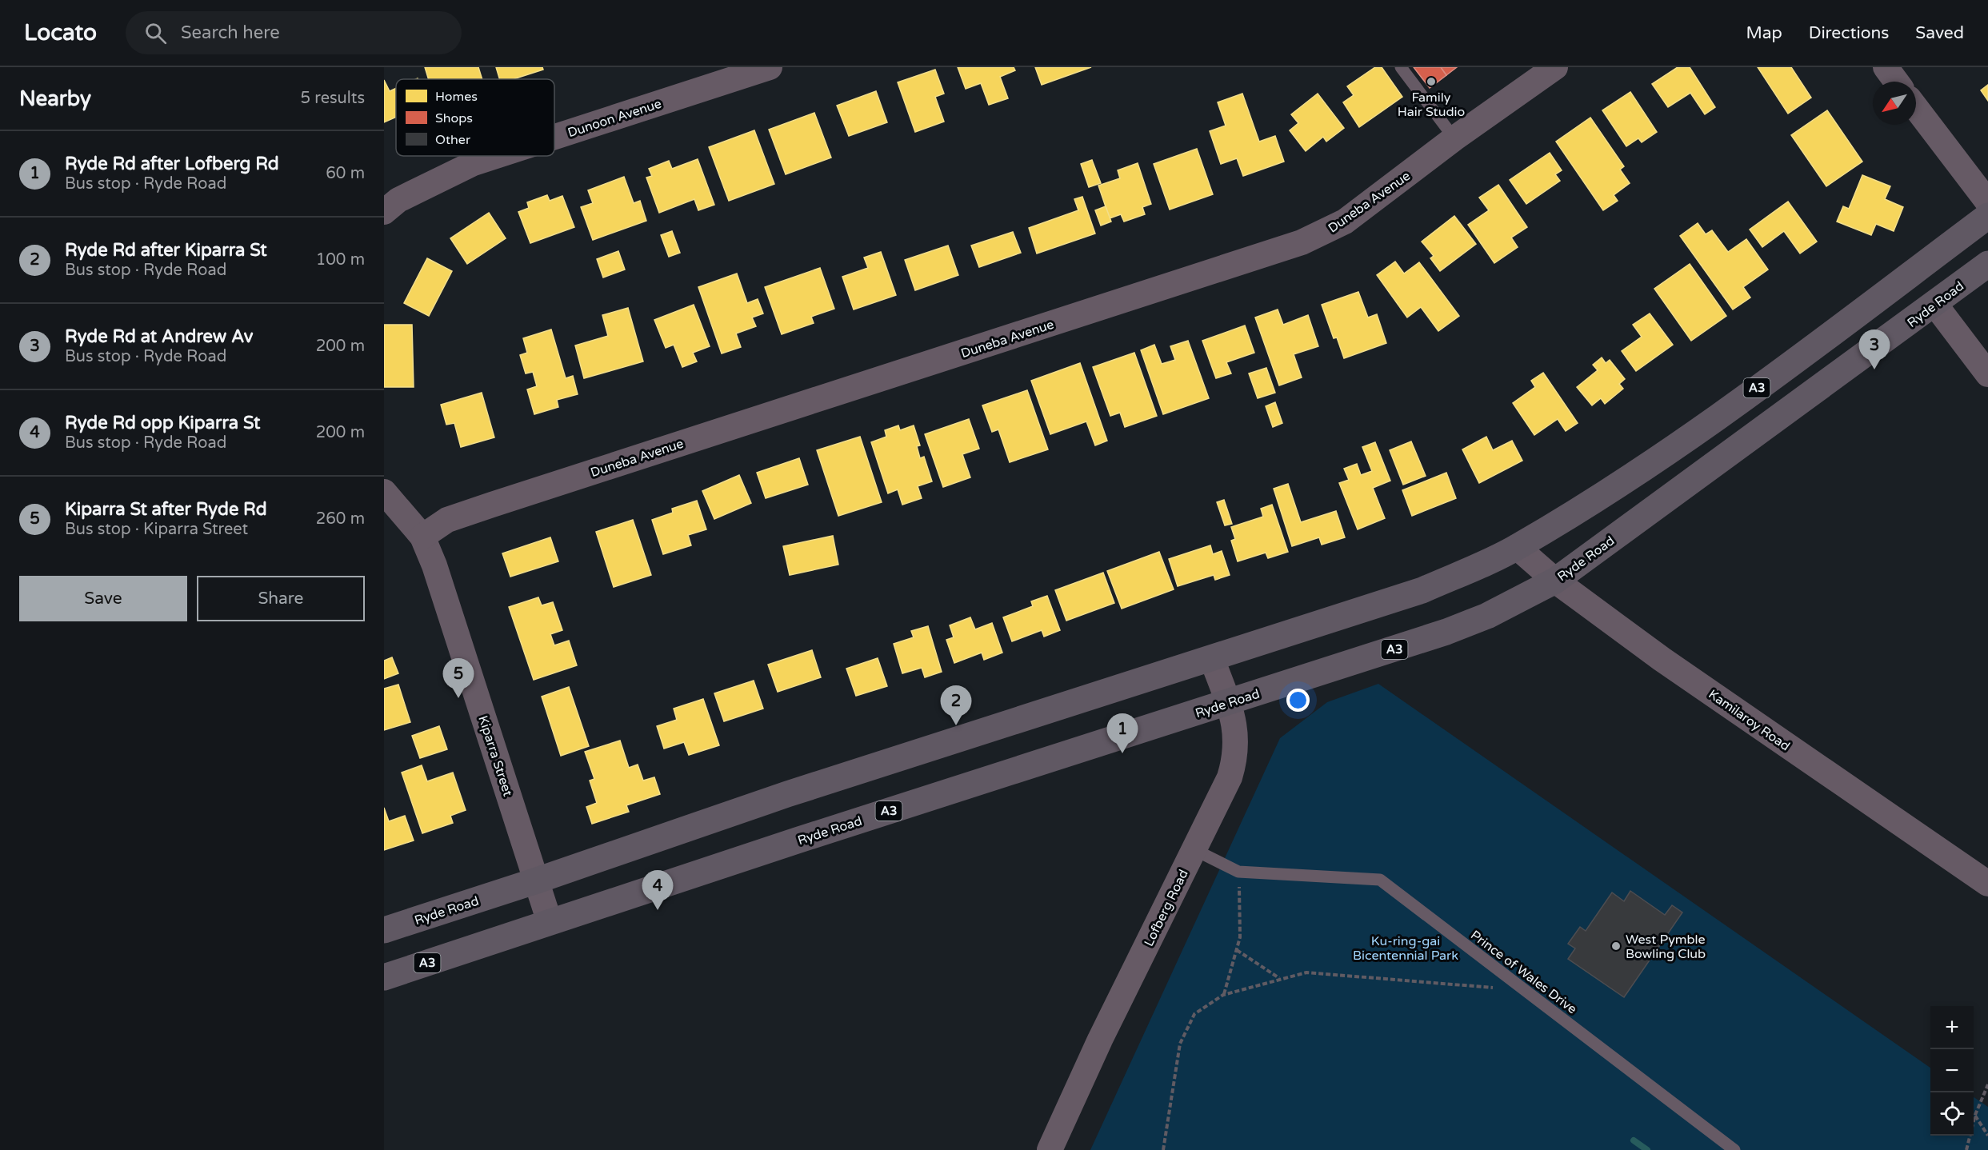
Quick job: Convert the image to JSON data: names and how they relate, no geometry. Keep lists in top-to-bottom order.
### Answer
{
  "streets": {
    "highway": ["Ryde Road", "A3"],
    "street": [
      "Dunoon Avenue",
      "Duneba Avenue",
      "Kamilaroy Road",
      "Kiparra Street",
      "Lofberg Road"
    ],
    "lane": ["Prince of Wales Drive"]
  },
  "crossings": [
    ["Duneba Avenue", "Kiparra Street"],
    ["Ryde Road", "Kamilaroy Road"],
    ["Ryde Road", "Kiparra Street"],
    ["Ryde Road", "Lofberg Road"],
    ["Lofberg Road", "Prince of Wales Drive"]
  ],
  "parks": ["Ku-ring-gai Bicentennial Park"],
  "places": ["Family Hair Studio", "West Pymble Bowling Club"],
  "legend": ["Homes", "Shops", "Other"],
  "north": "bottom left",
  "page": {
    "header": "Locato",
    "search": "Search here",
    "nav": ["Map", "Directions", "Saved"],
    "heading": ["Nearby", "5 results"],
    "list": [
      {
        "mark": "1",
        "name": "Ryde Rd after Lofberg Rd",
        "note": "Bus stop · Ryde Road",
        "value": "60 m"
      },
      {
        "mark": "2",
        "name": "Ryde Rd after Kiparra St",
        "note": "Bus stop · Ryde Road",
        "value": "100 m"
      },
      {
        "mark": "3",
        "name": "Ryde Rd at Andrew Av",
        "note": "Bus stop · Ryde Road",
        "value": "200 m"
      },
      {
        "mark": "4",
        "name": "Ryde Rd opp Kiparra St",
        "note": "Bus stop · Ryde Road",
        "value": "200 m"
      },
      {
        "mark": "5",
        "name": "Kiparra St after Ryde Rd",
        "note": "Bus stop · Kiparra Street",
        "value": "260 m"
      }
    ],
    "pins": [
      "3",
      "5",
      "2",
      "1",
      "4"
    ],
    "buttons": ["Save", "Share"],
    "map_buttons": ["+", "−"]
  }
}
